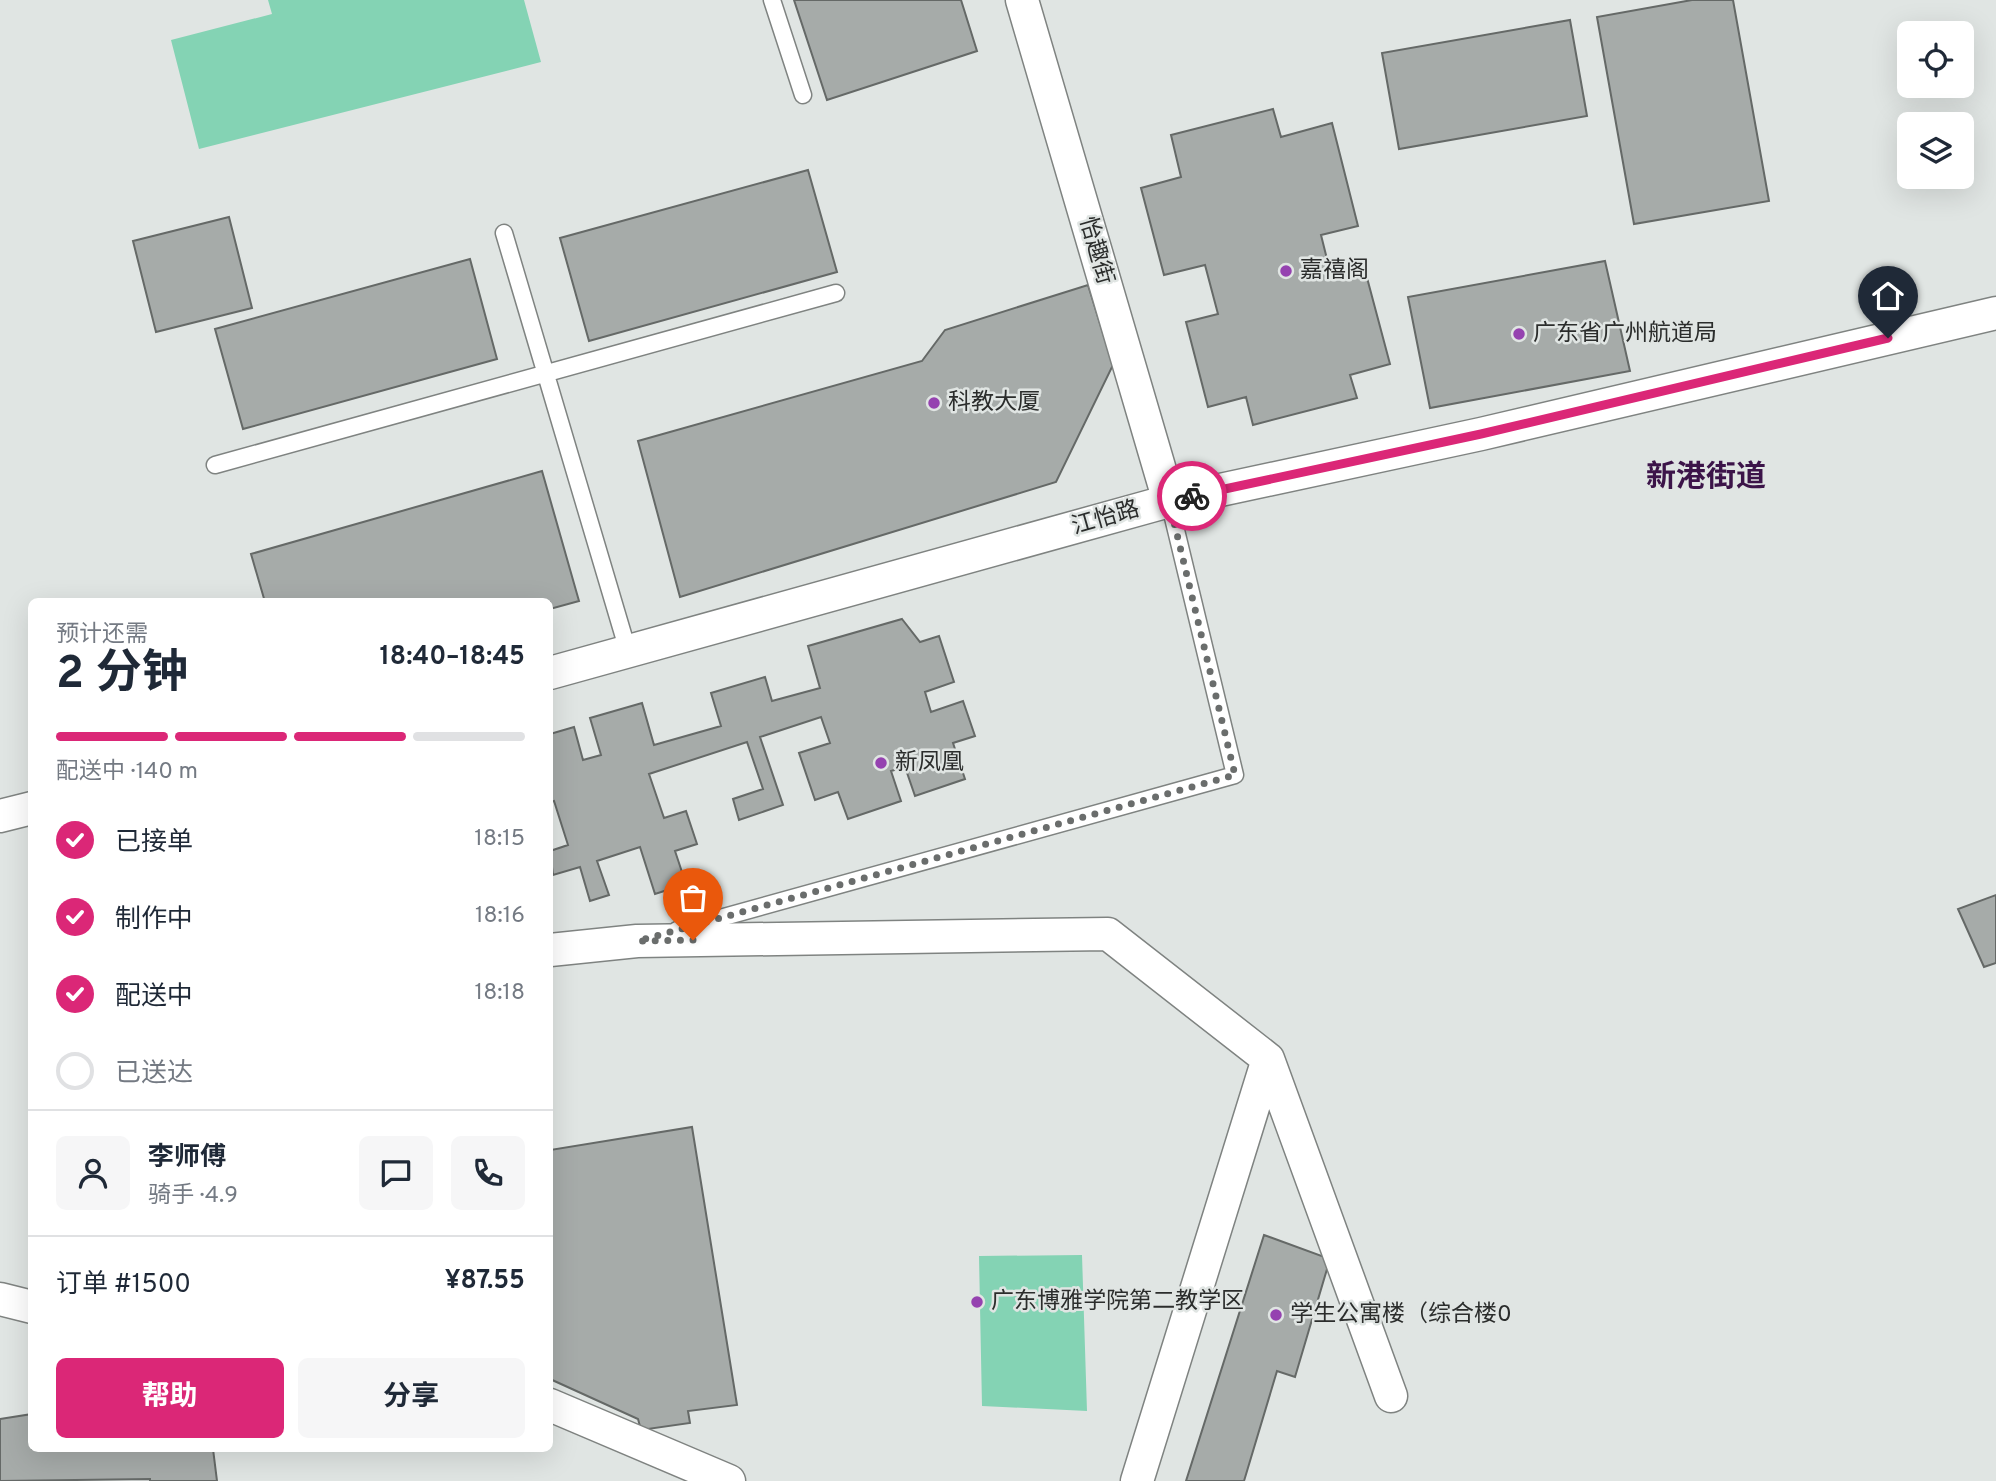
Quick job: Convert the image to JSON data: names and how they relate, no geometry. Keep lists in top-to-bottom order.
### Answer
{
  "streets": {
    "street": ["怡趣街", "江怡路"]
  },
  "crossings": [
    ["怡趣街", "江怡路"]
  ],
  "districts": ["新港街道"],
  "places": [
    "嘉禧阁",
    "广东省广州航道局",
    "科教大厦",
    "新凤凰",
    "广东博雅学院第二教学区",
    "学生公寓楼（综合楼0"
  ],
  "page": {
    "heading": ["2 分钟", "预计还需", "18:40–18:45"],
    "panel": [
      "李师傅",
      "骑手 · 4.9",
      "订单 #1500",
      "¥87.55"
    ],
    "bar": "配送中 · 140 m",
    "list": [
      ["已接单", "18:15"],
      ["制作中", "18:16"],
      ["配送中", "18:18"],
      "已送达"
    ],
    "buttons": ["帮助", "分享"]
  }
}
